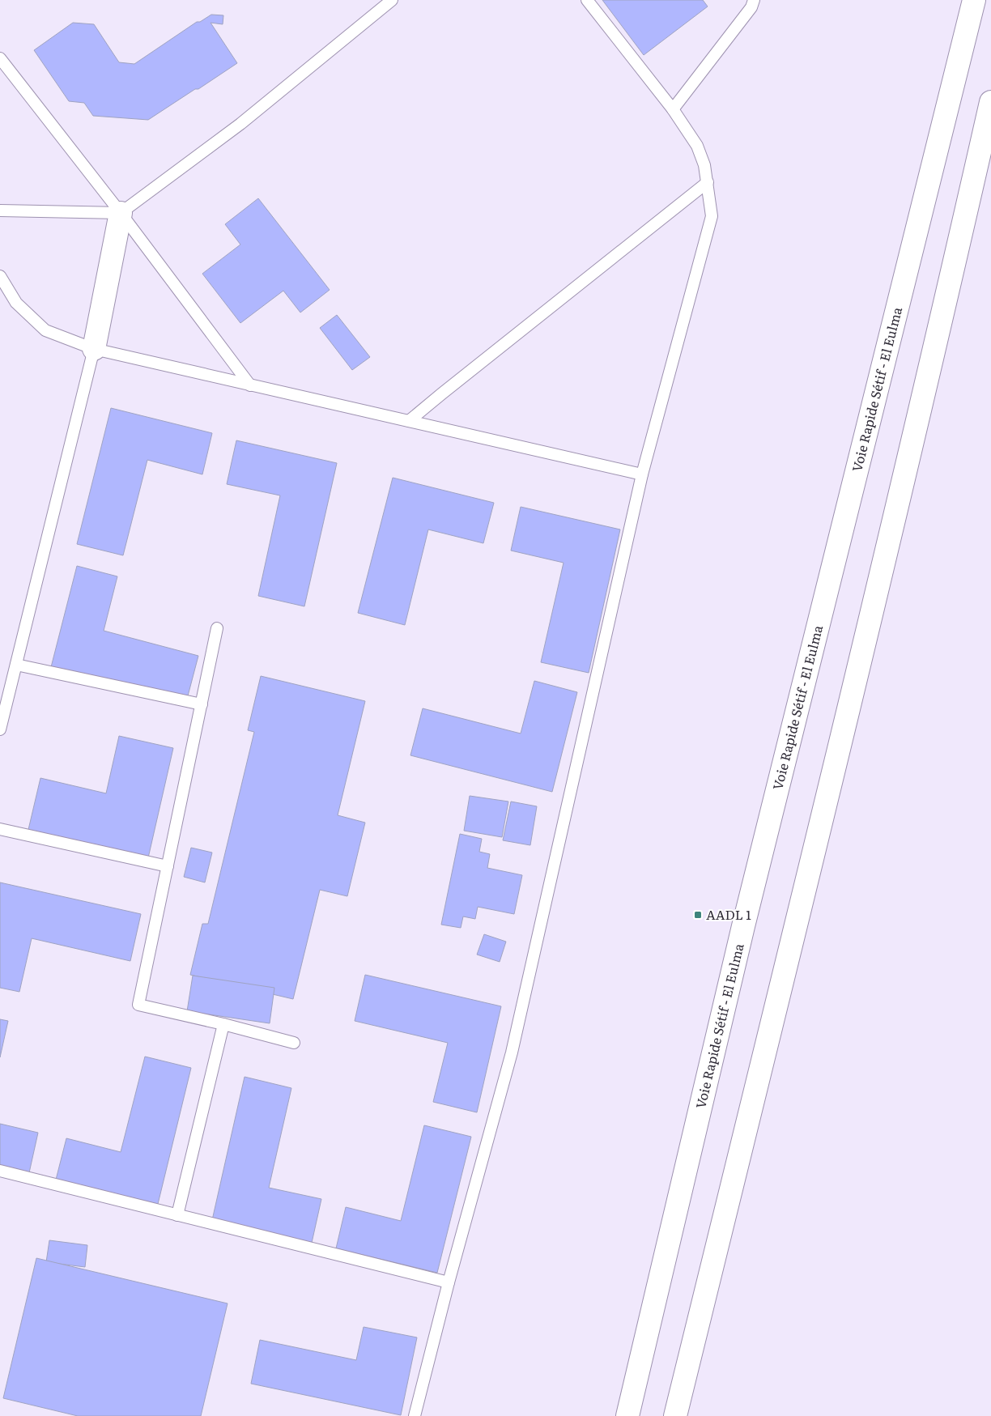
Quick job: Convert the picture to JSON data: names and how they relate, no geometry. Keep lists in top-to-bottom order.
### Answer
{
  "streets": {
    "main road": ["Voie Rapide Sétif - El Eulma"]
  },
  "places": {
    "transit": ["AADL 1"]
  }
}
